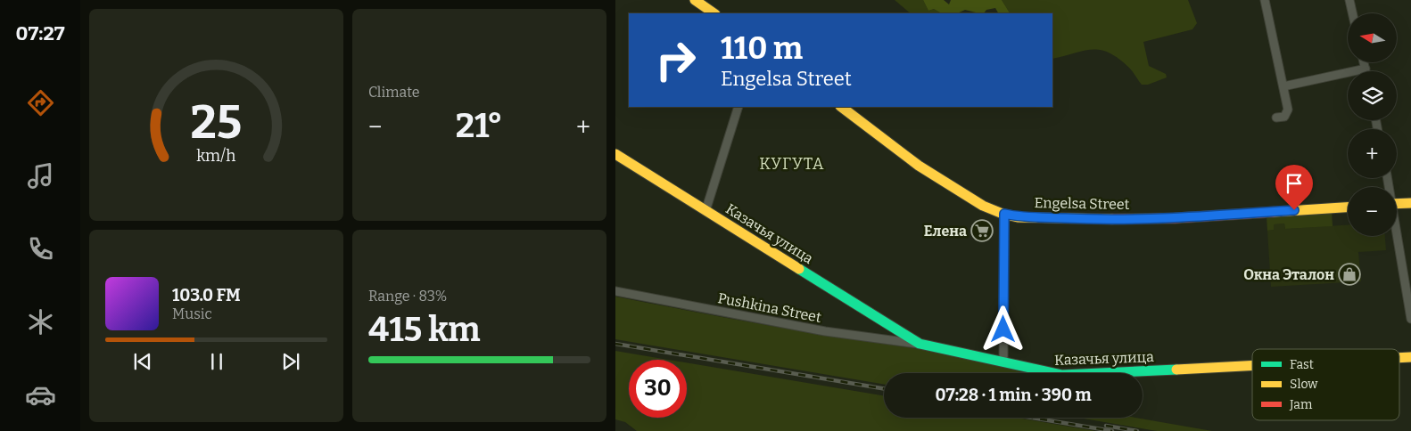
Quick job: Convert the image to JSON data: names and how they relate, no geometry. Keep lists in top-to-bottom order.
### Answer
{
  "streets": {
    "street": ["Engelsa Street", "Казачья улица", "Pushkina Street"]
  },
  "crossings": [
    ["Казачья улица", "Pushkina Street"]
  ],
  "districts": ["КУГУТА"],
  "places": {
    "supermarket": ["Елена"],
    "shop": ["Окна Эталон"]
  },
  "legend": ["Fast", "Slow", "Jam"],
  "north": "left",
  "page": {
    "tabs": "07:27",
    "tile": [
      "Climate",
      ["Range · 83%", "415 km"]
    ],
    "map_buttons": ["+", "−"],
    "turn": ["110 m", "Engelsa Street"],
    "heat": ["−", "21°", "+"],
    "song": ["103.0 FM", "Music"],
    "limit": "30",
    "trip": "07:28 · 1 min · 390 m",
    "gauge": ["25", "km/h"]
  }
}
